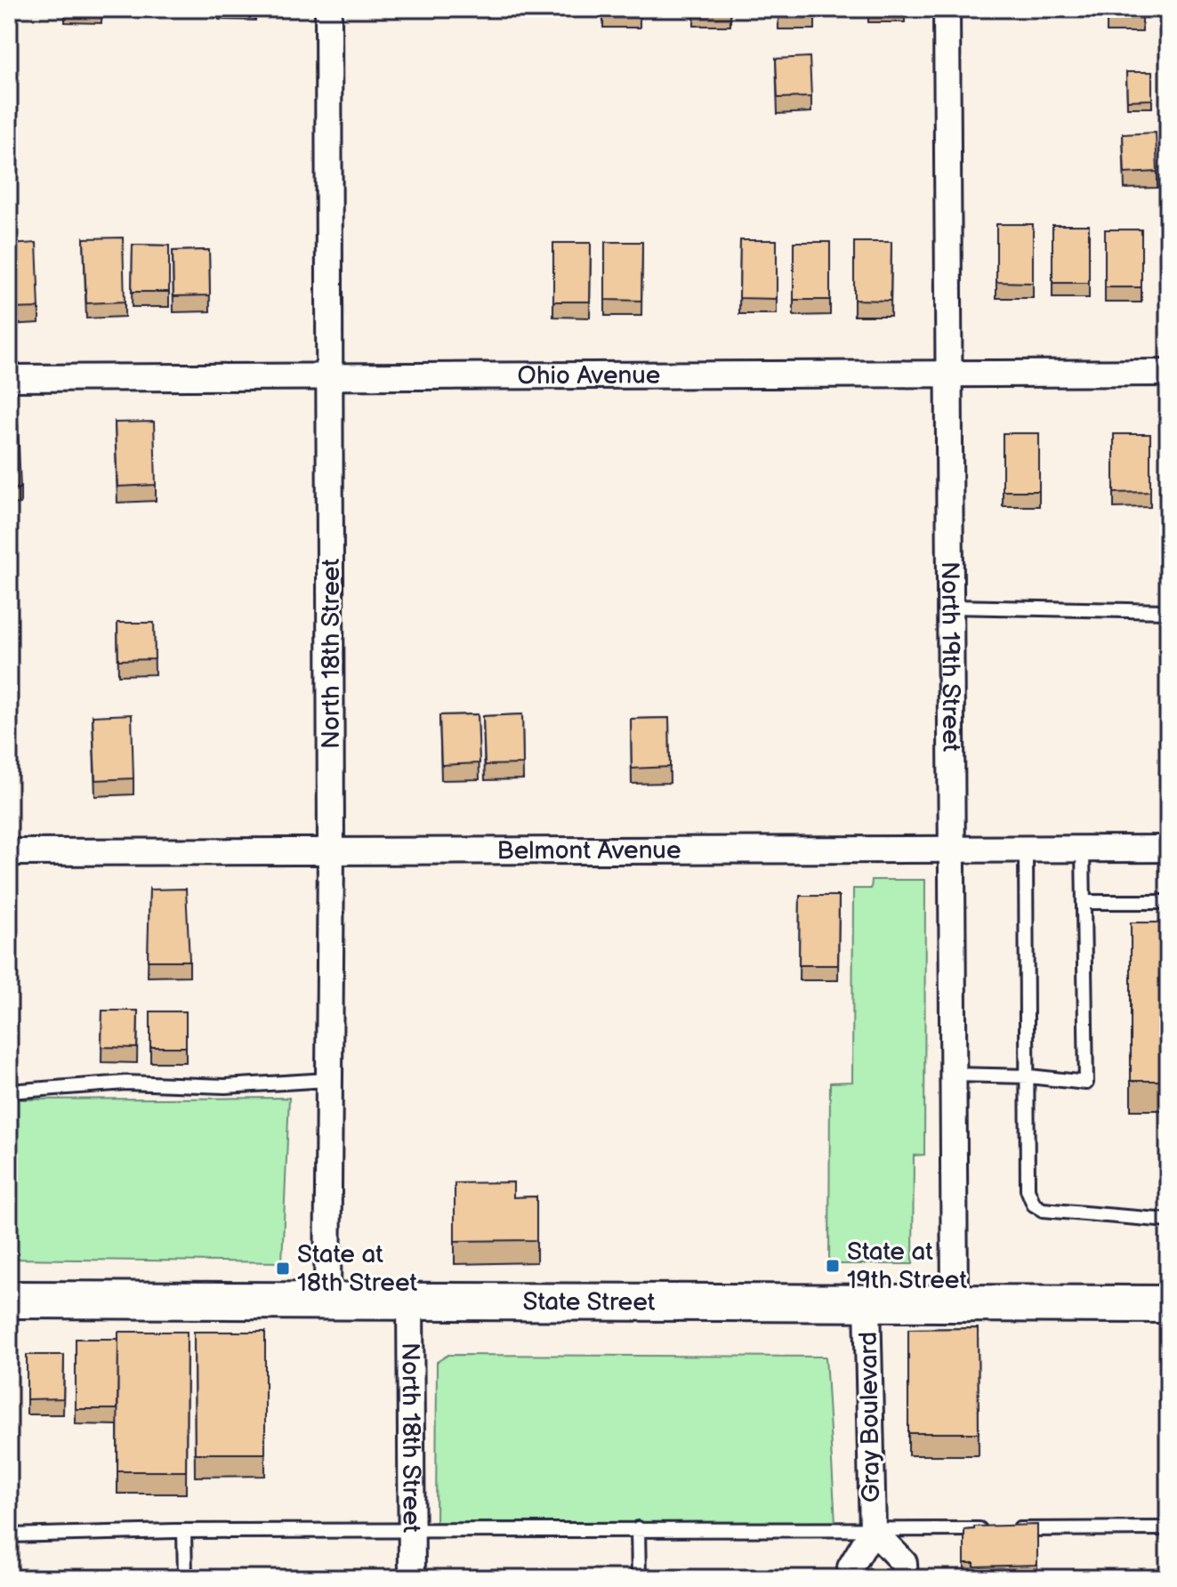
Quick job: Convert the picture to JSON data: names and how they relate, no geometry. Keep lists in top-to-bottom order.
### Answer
{
  "streets": {
    "main road": ["State Street"],
    "street": [
      "Ohio Avenue",
      "North 18th Street",
      "North 19th Street",
      "Belmont Avenue",
      "Gray Boulevard"
    ]
  },
  "crossings": [
    ["Ohio Avenue", "North 18th Street"],
    ["Ohio Avenue", "North 19th Street"],
    ["North 18th Street", "Belmont Avenue"],
    ["North 18th Street", "State Street"],
    ["North 19th Street", "Belmont Avenue"],
    ["North 19th Street", "State Street"],
    ["State Street", "Gray Boulevard"]
  ],
  "places": {
    "transit": ["State at 19th Street", "State at 18th Street"]
  }
}
